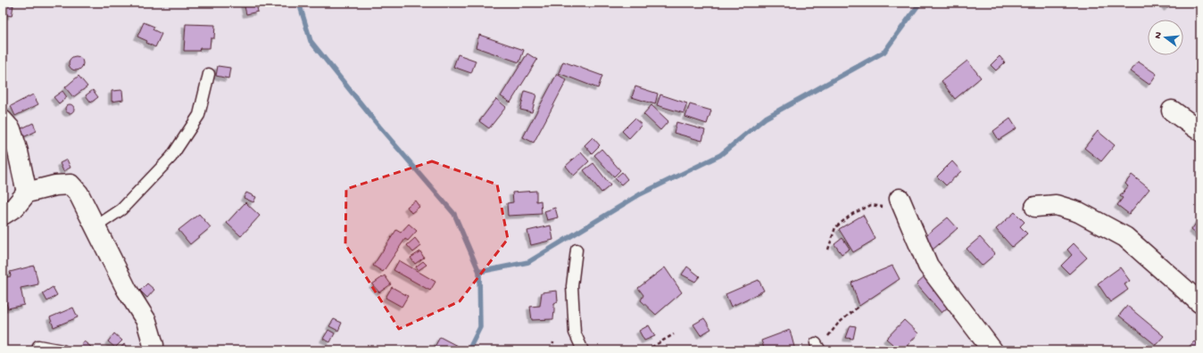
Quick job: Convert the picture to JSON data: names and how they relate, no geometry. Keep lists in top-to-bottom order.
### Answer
{
  "north": "left"
}
